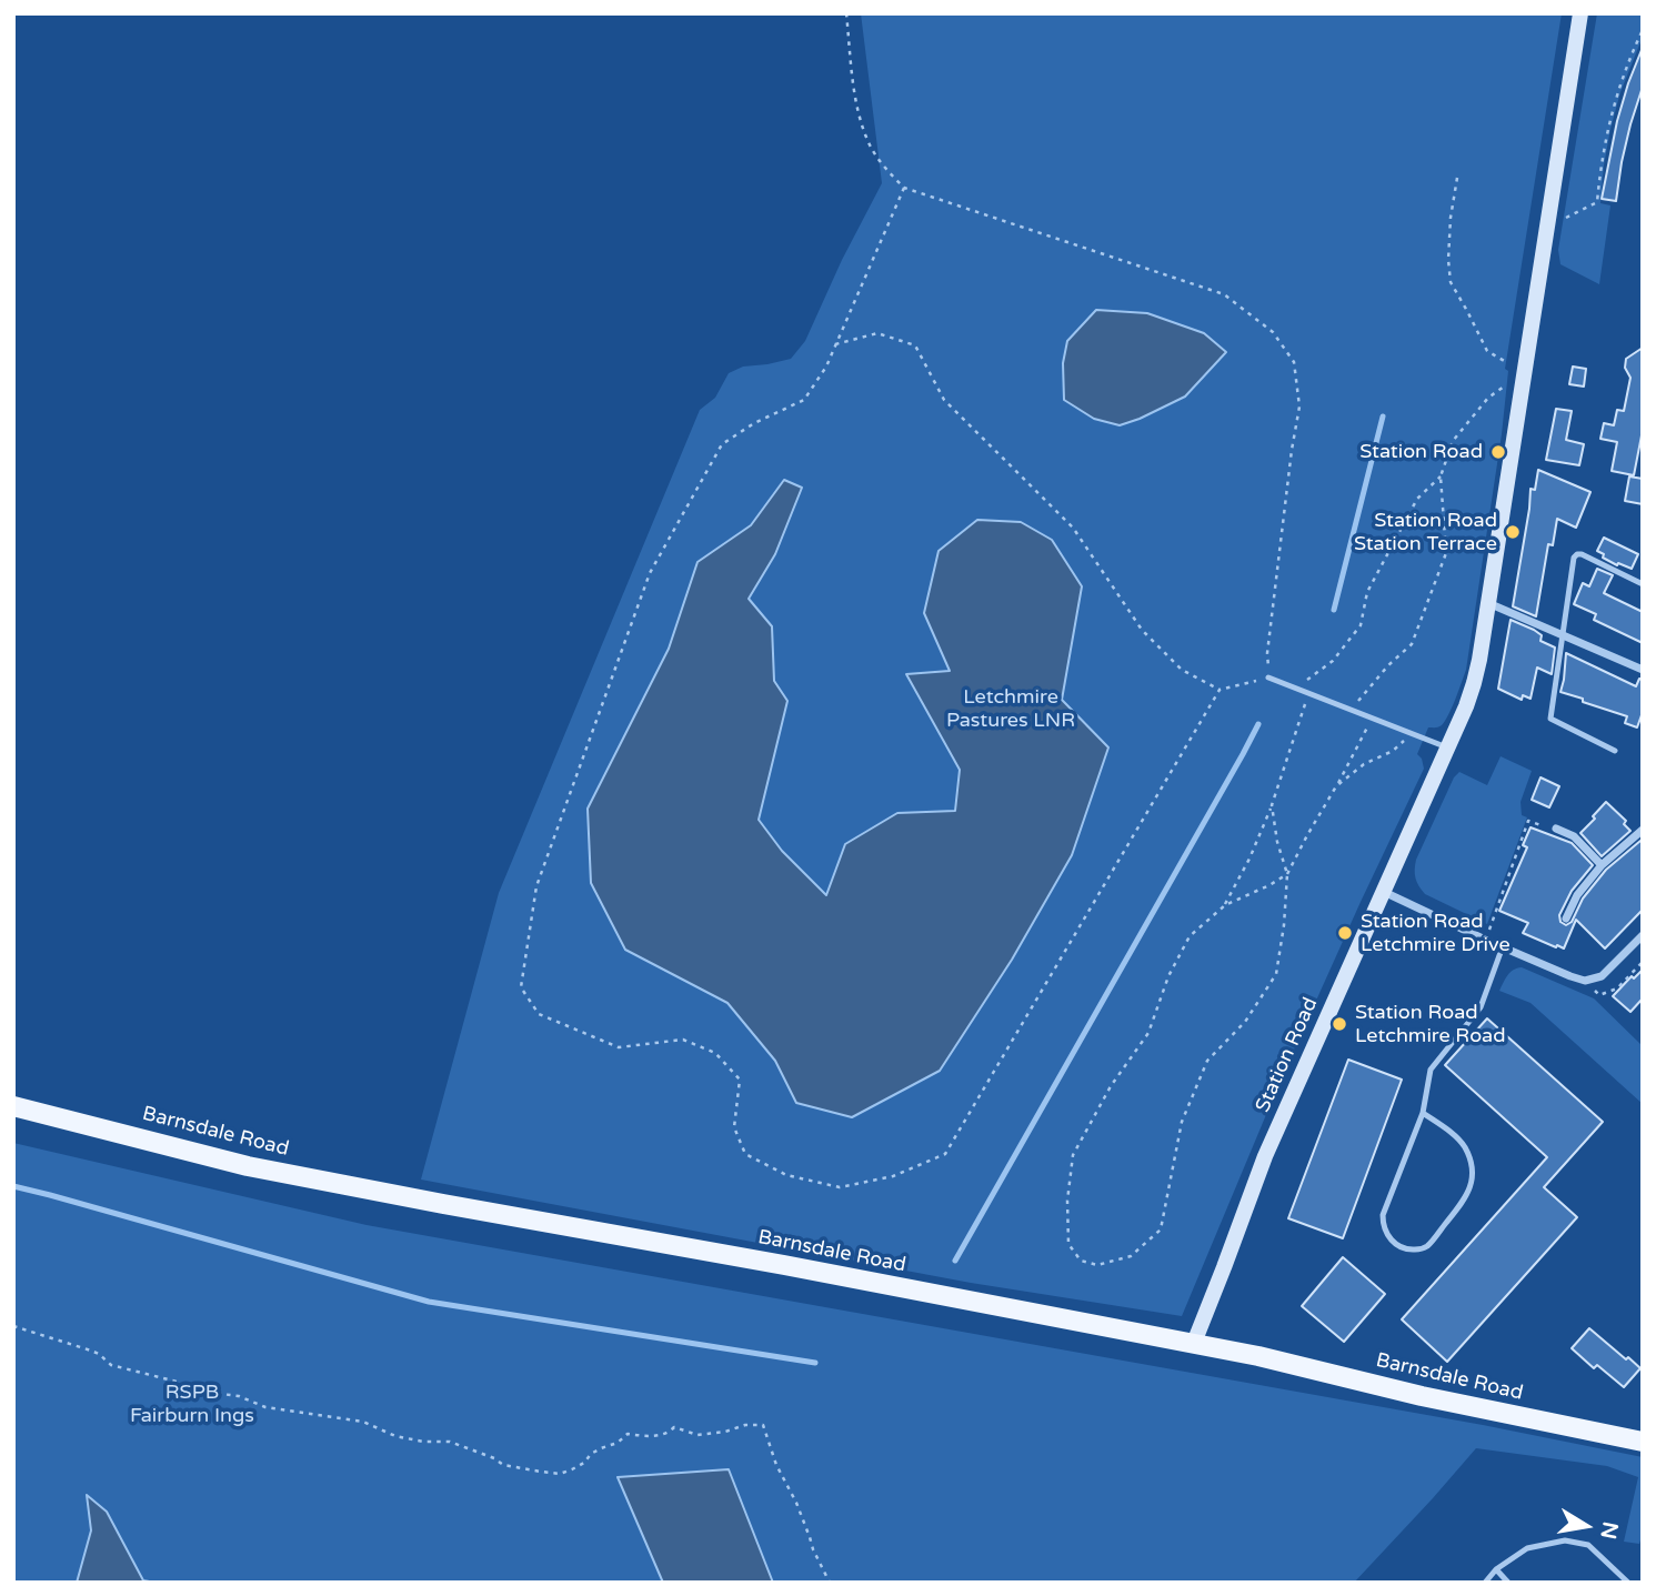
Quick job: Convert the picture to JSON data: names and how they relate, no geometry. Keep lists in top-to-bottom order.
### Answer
{
  "streets": {
    "main road": ["Barnsdale Road"],
    "street": ["Station Road"]
  },
  "crossings": [
    ["Station Road", "Barnsdale Road"]
  ],
  "parks": ["Letchmire Pastures LNR", "RSPB Fairburn Ings"],
  "places": [
    "Station Road",
    "Station Road Station Terrace",
    "Station Road Letchmire Drive",
    "Station Road Letchmire Road"
  ],
  "north": "right"
}
